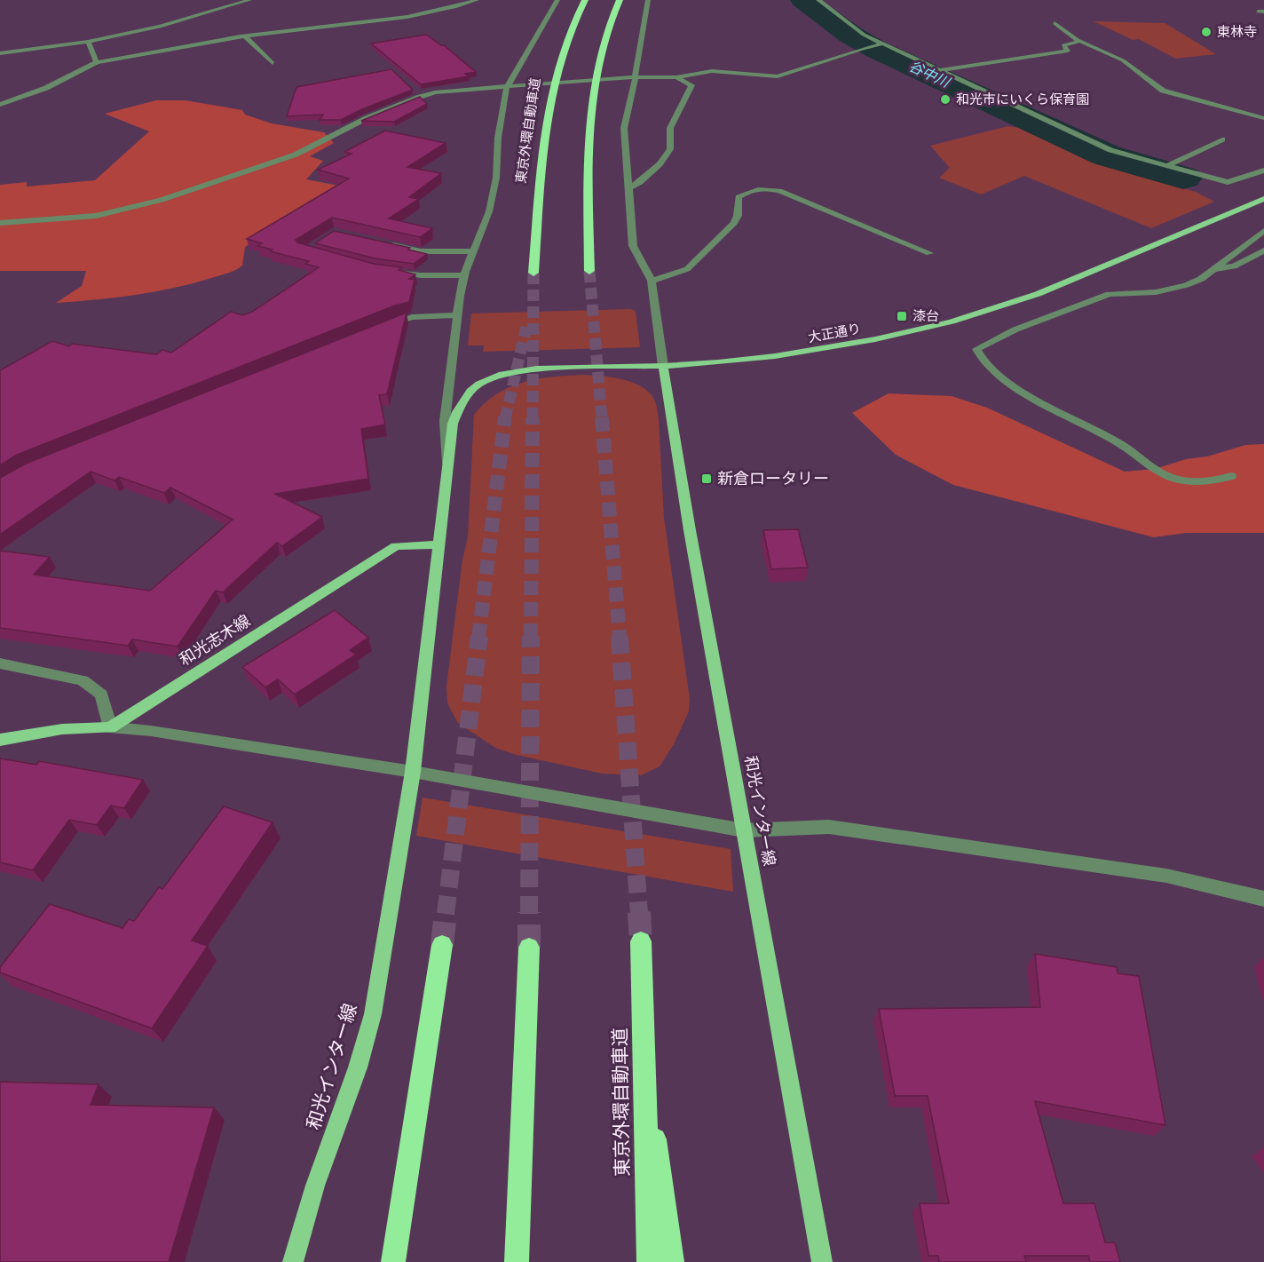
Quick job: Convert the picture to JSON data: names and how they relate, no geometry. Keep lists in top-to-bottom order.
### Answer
{
  "streets": {
    "highway": ["東京外環自動車道"],
    "main road": ["大正通り", "和光志木線", "和光インター線"]
  },
  "crossings": [
    ["大正通り", "和光インター線"],
    ["和光志木線", "和光インター線"]
  ],
  "water": ["谷中川"],
  "places": {
    "other": ["東林寺", "和光市にいくら保育園"],
    "transit": ["漆台", "新倉ロータリー"]
  }
}
